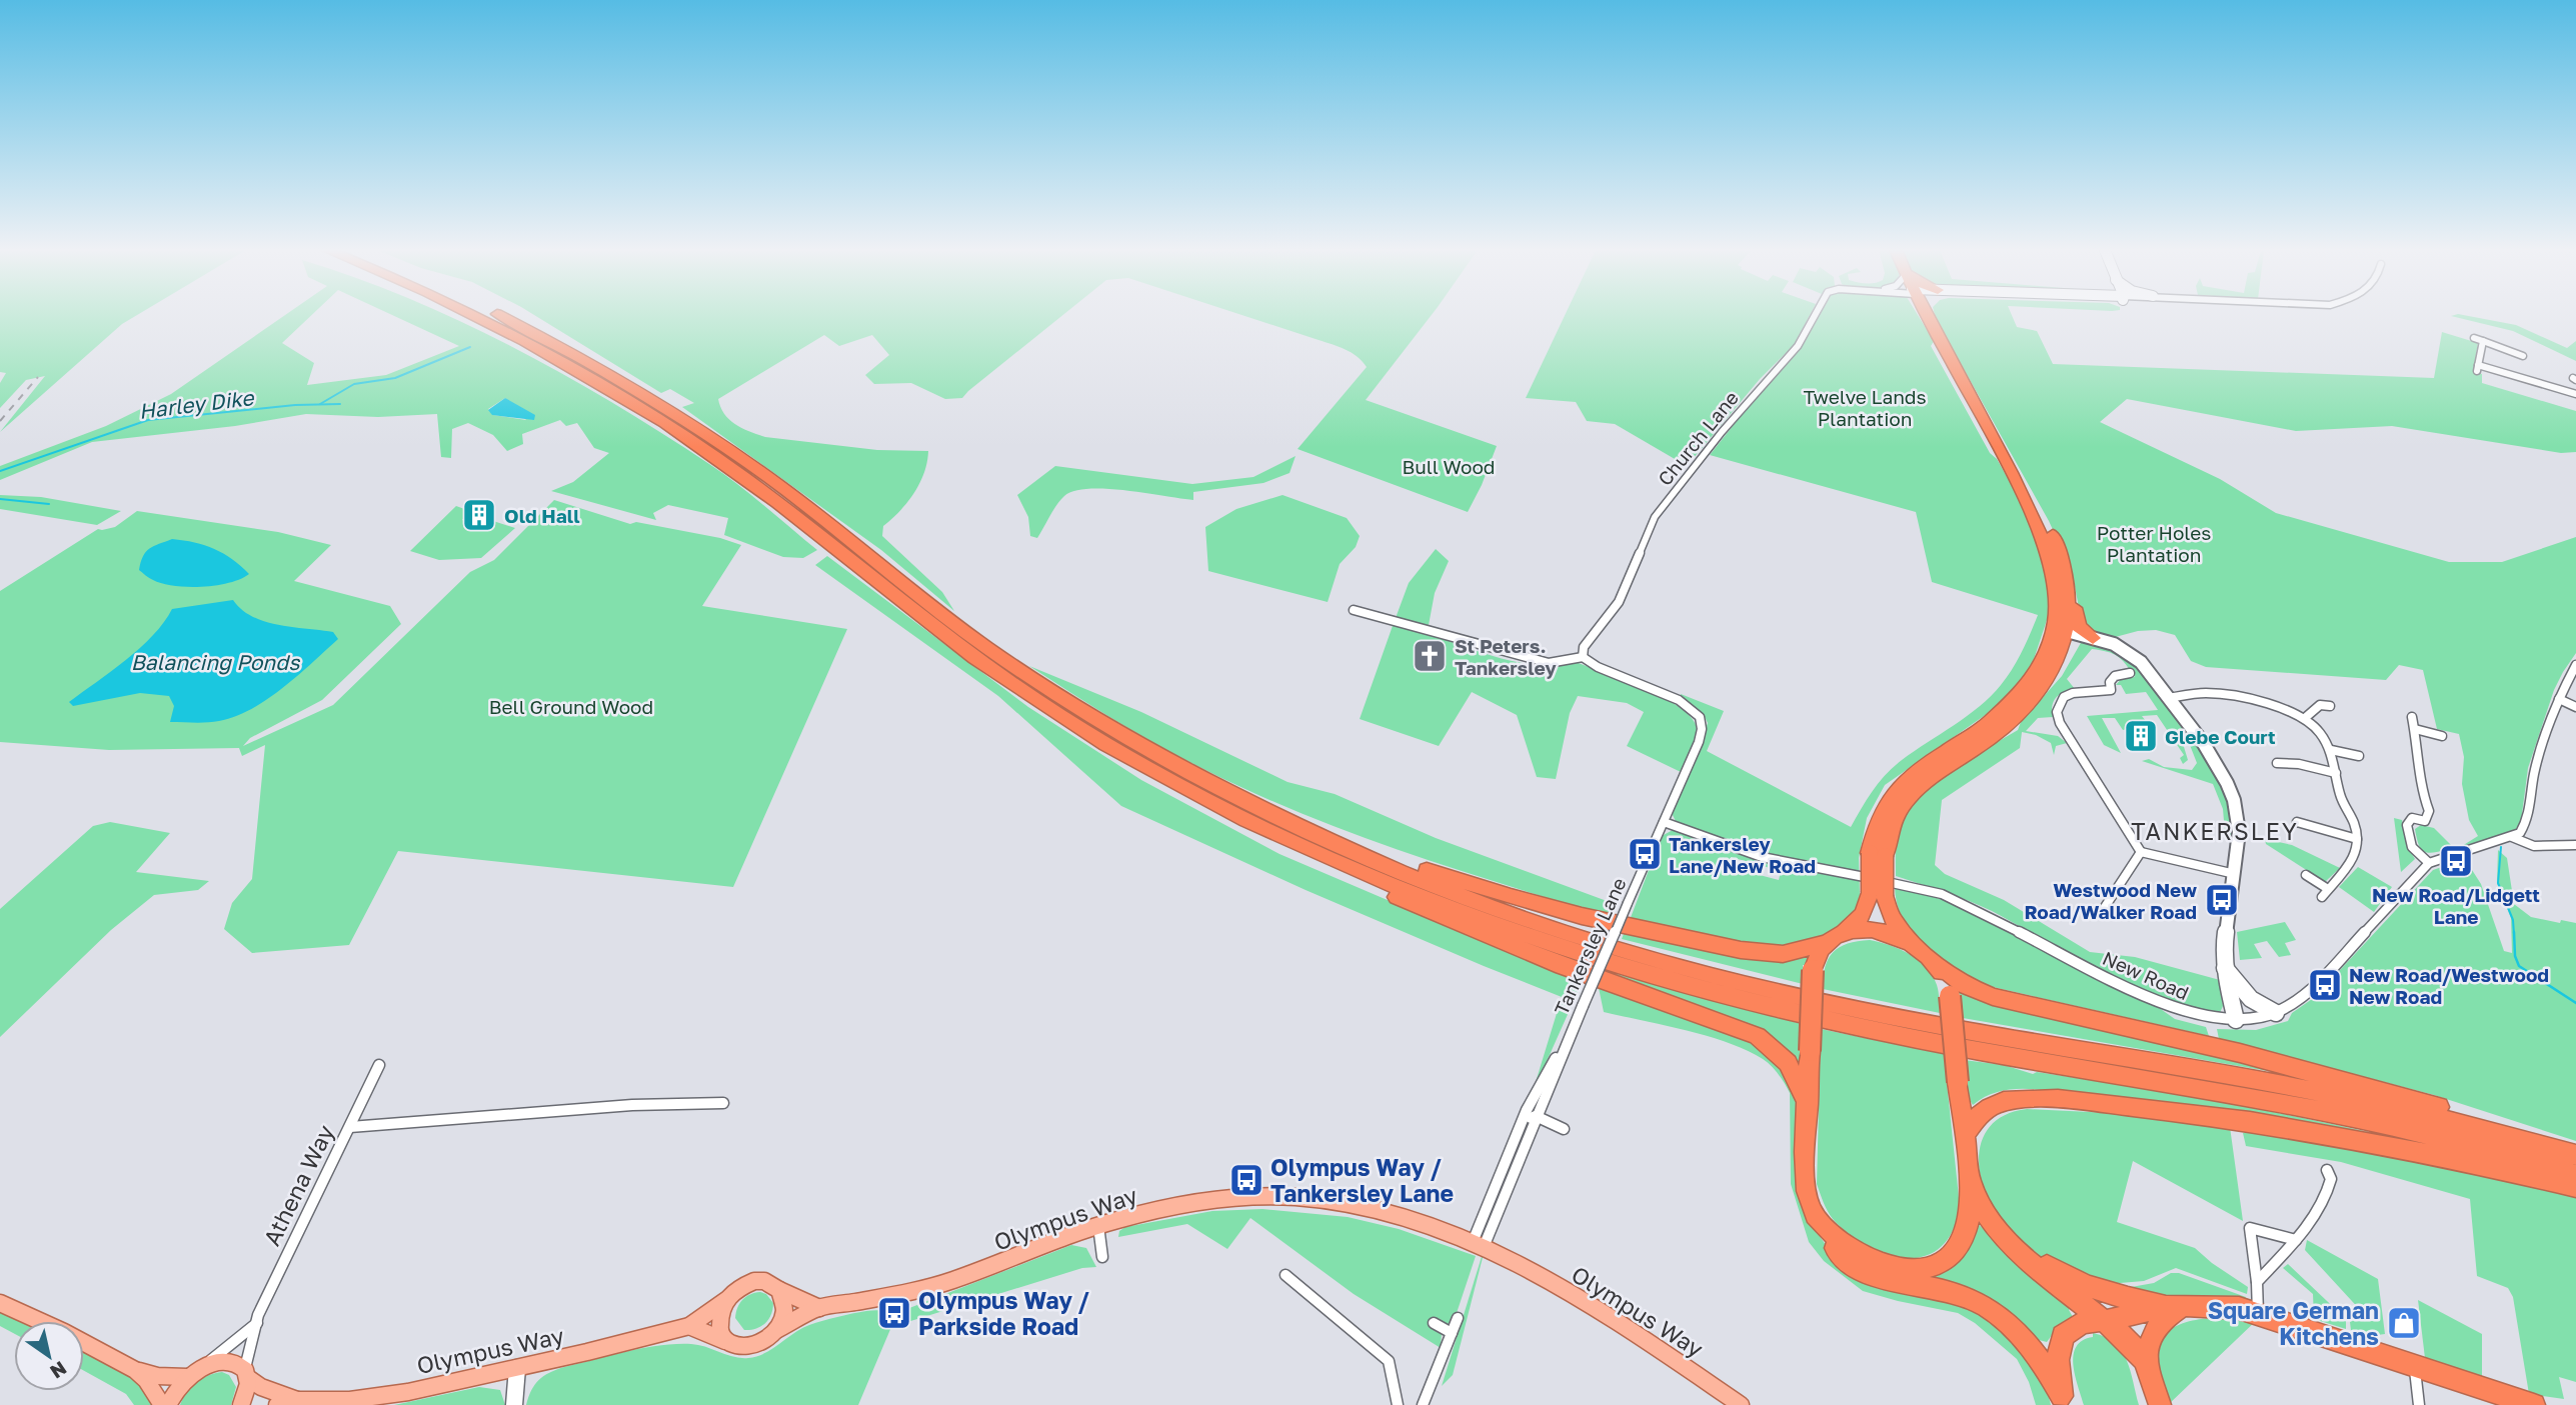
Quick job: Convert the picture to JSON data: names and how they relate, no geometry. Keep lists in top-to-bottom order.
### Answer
{
  "streets": {
    "main road": ["Olympus Way"],
    "street": [
      "Church Lane",
      "Tankersley Lane",
      "New Road",
      "Athena Way"
    ]
  },
  "crossings": [
    ["Church Lane", "Tankersley Lane"],
    ["Tankersley Lane", "New Road"],
    ["Tankersley Lane", "Olympus Way"],
    ["Athena Way", "Olympus Way"]
  ],
  "districts": ["TANKERSLEY"],
  "water": ["Harley Dike", "Balancing Ponds"],
  "parks": [
    "Twelve Lands Plantation",
    "Bull Wood",
    "Potter Holes Plantation",
    "Bell Ground Wood"
  ],
  "places": {
    "building": ["Old Hall", "Glebe Court"],
    "church": ["St Peters. Tankersley"],
    "bus stop": [
      "Tankersley Lane/New Road",
      "New Road/Lidgett Lane",
      "Westwood New Road/Walker Road",
      "New Road/Westwood New Road",
      "Olympus Way / Tankersley Lane",
      "Olympus Way / Parkside Road"
    ],
    "shop": ["Square German Kitchens"]
  },
  "north": "bottom right"
}
